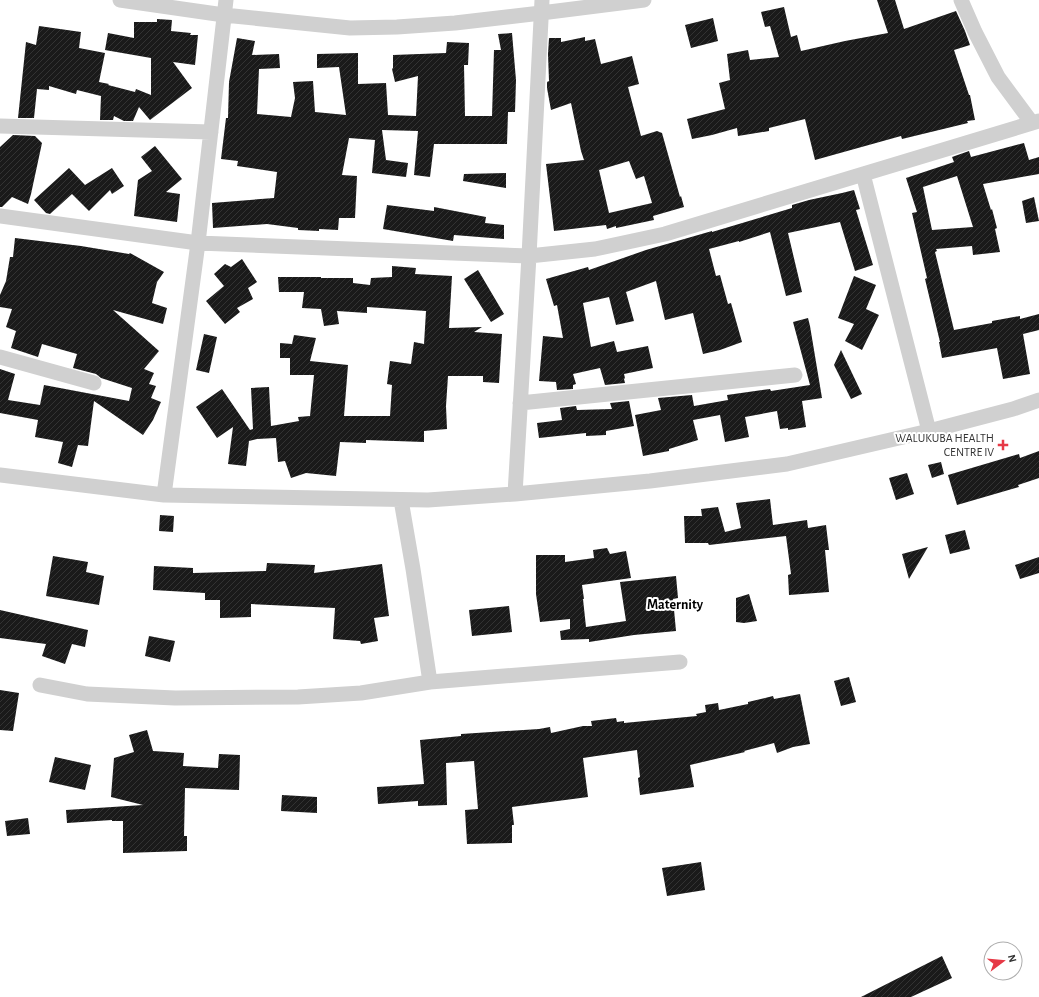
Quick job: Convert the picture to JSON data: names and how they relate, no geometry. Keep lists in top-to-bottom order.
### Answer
{
  "districts": ["Maternity"],
  "places": {
    "health": ["WALUKUBA HEALTH CENTRE IV"]
  },
  "north": "right"
}
